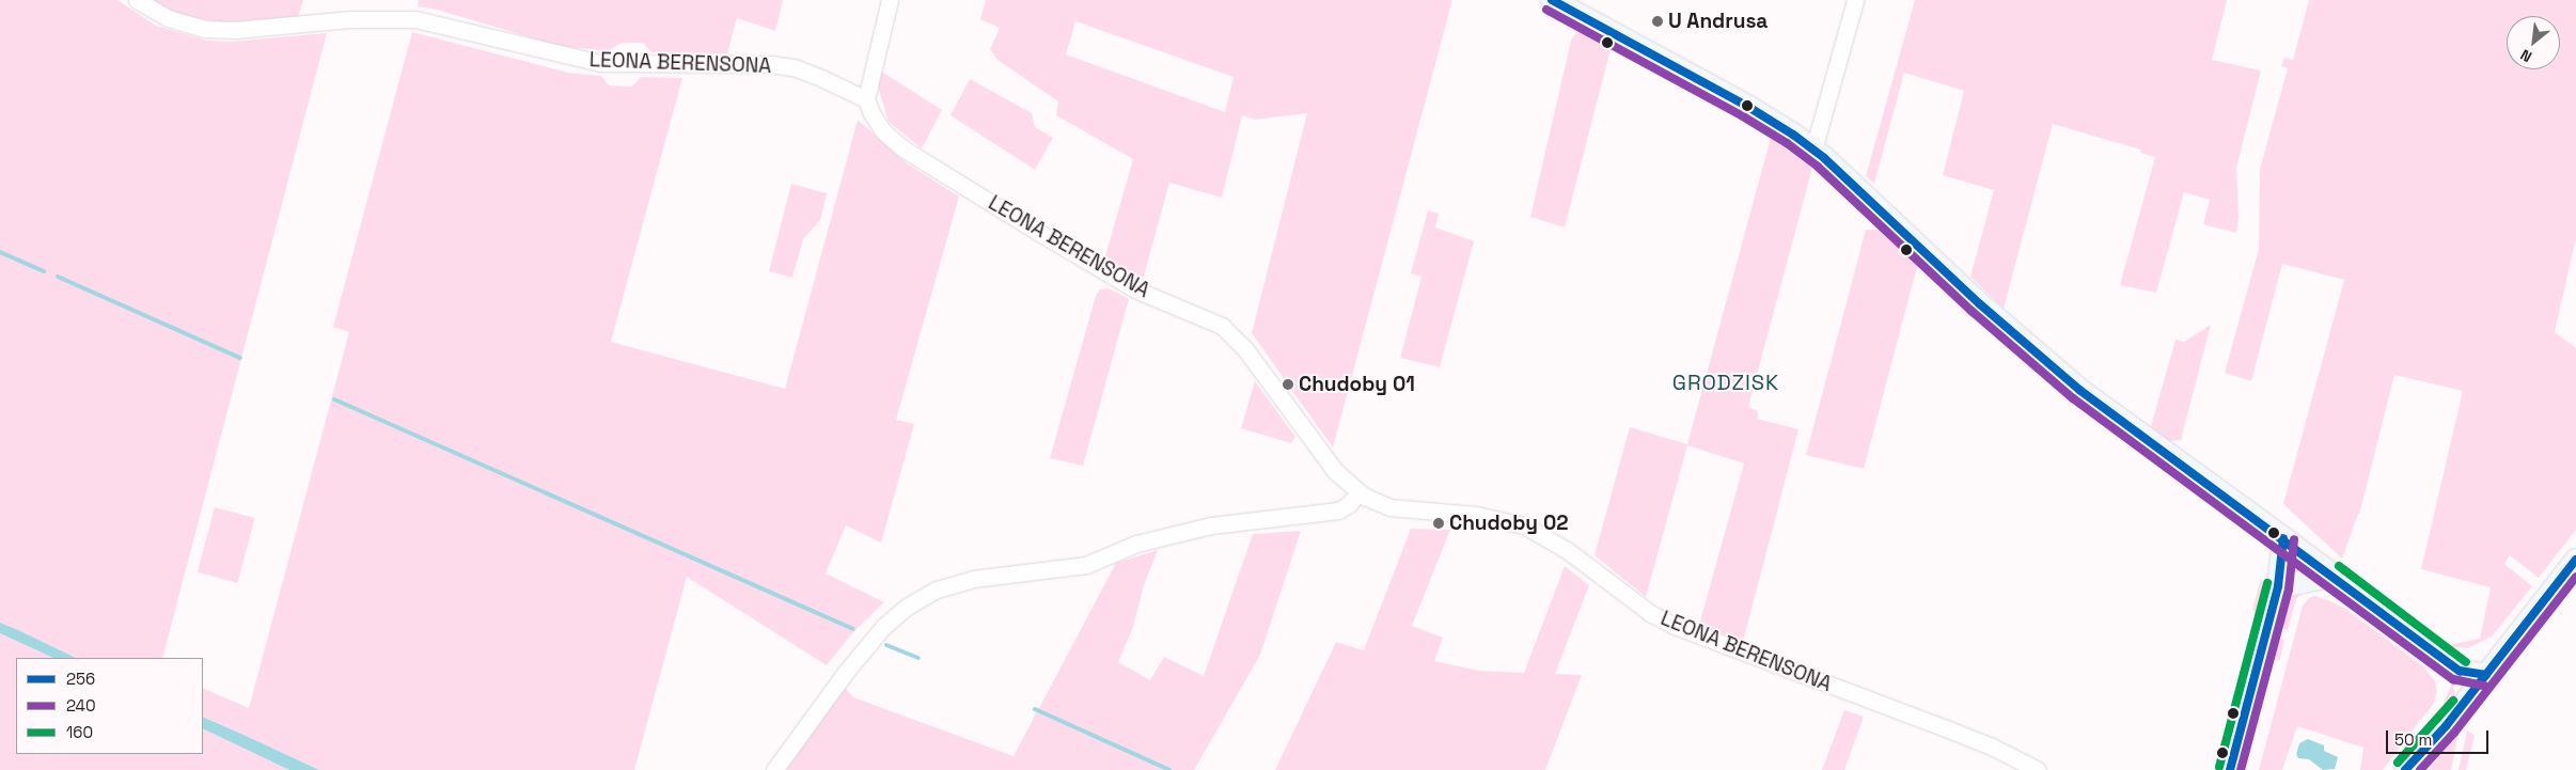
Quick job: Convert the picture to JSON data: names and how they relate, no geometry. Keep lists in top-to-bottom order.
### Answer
{
  "streets": {
    "street": ["LEONA BERENSONA"]
  },
  "districts": ["GRODZISK"],
  "places": ["U Andrusa", "Chudoby 01", "Chudoby 02"],
  "lines": ["transit line 256", "transit line 240", "transit line 160"],
  "legend": ["256", "240", "160"],
  "scale_bar": "50 m",
  "north": "bottom left"
}
